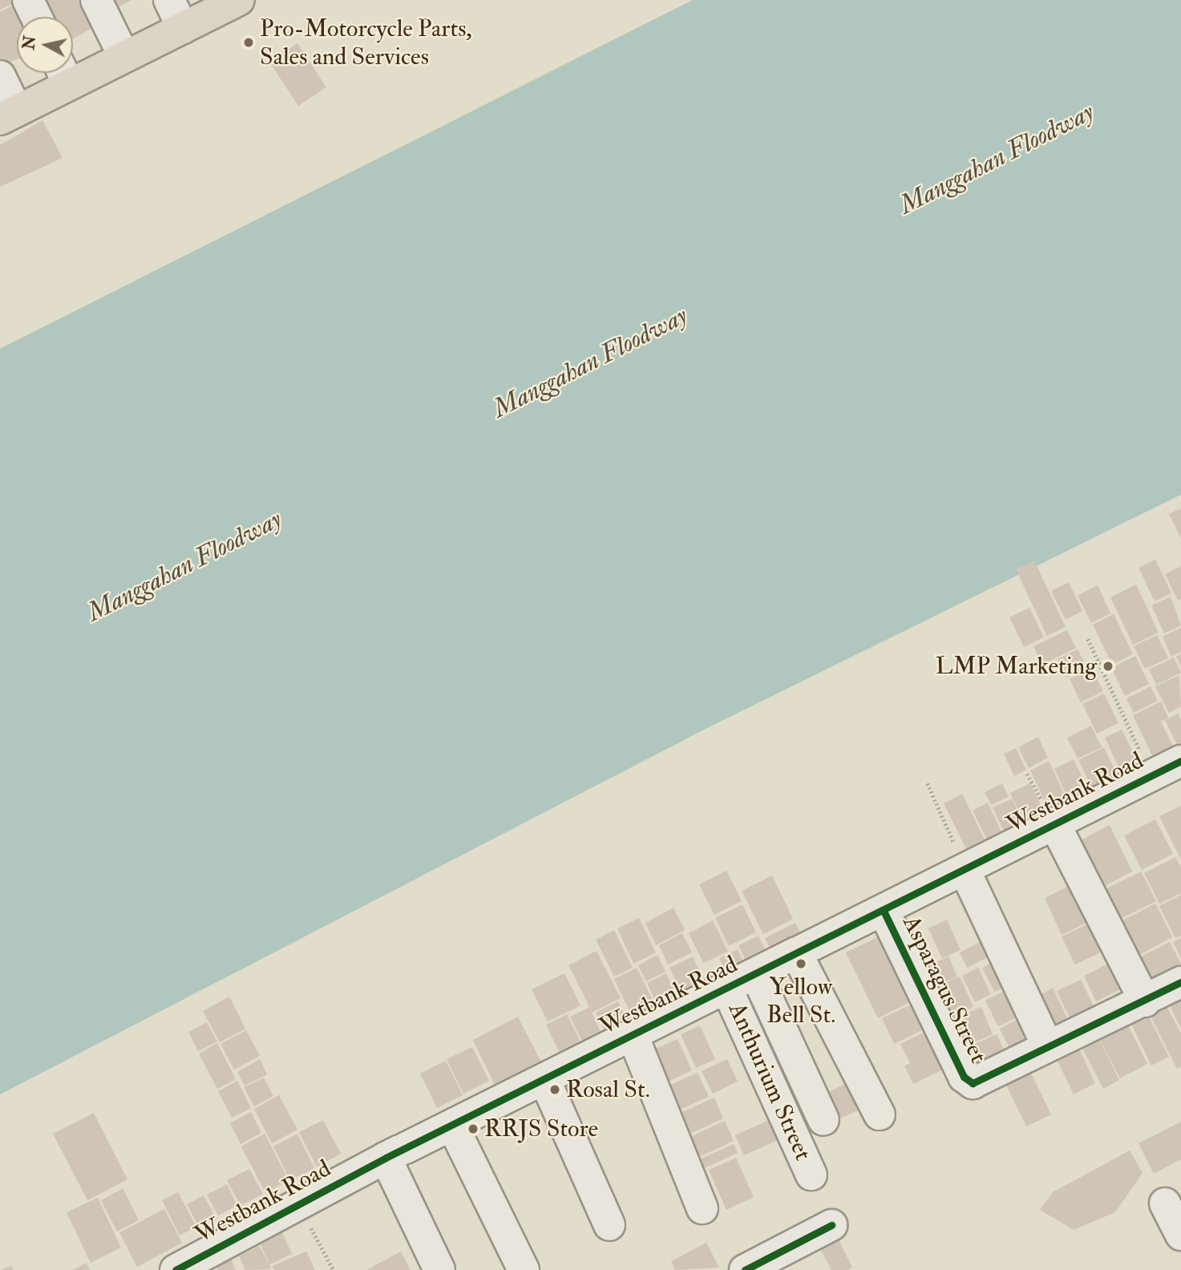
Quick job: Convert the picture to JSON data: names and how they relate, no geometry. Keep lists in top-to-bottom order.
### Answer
{
  "streets": {
    "street": ["Westbank Road", "Asparagus Street", "Anthurium Street"]
  },
  "crossings": [
    ["Westbank Road", "Asparagus Street"],
    ["Westbank Road", "Anthurium Street"]
  ],
  "water": ["Manggahan Floodway"],
  "places": [
    "Pro-Motorcycle Parts, Sales and Services",
    "LMP Marketing",
    "Yellow Bell St.",
    "Rosal St.",
    "RRJS Store"
  ],
  "north": "left"
}
